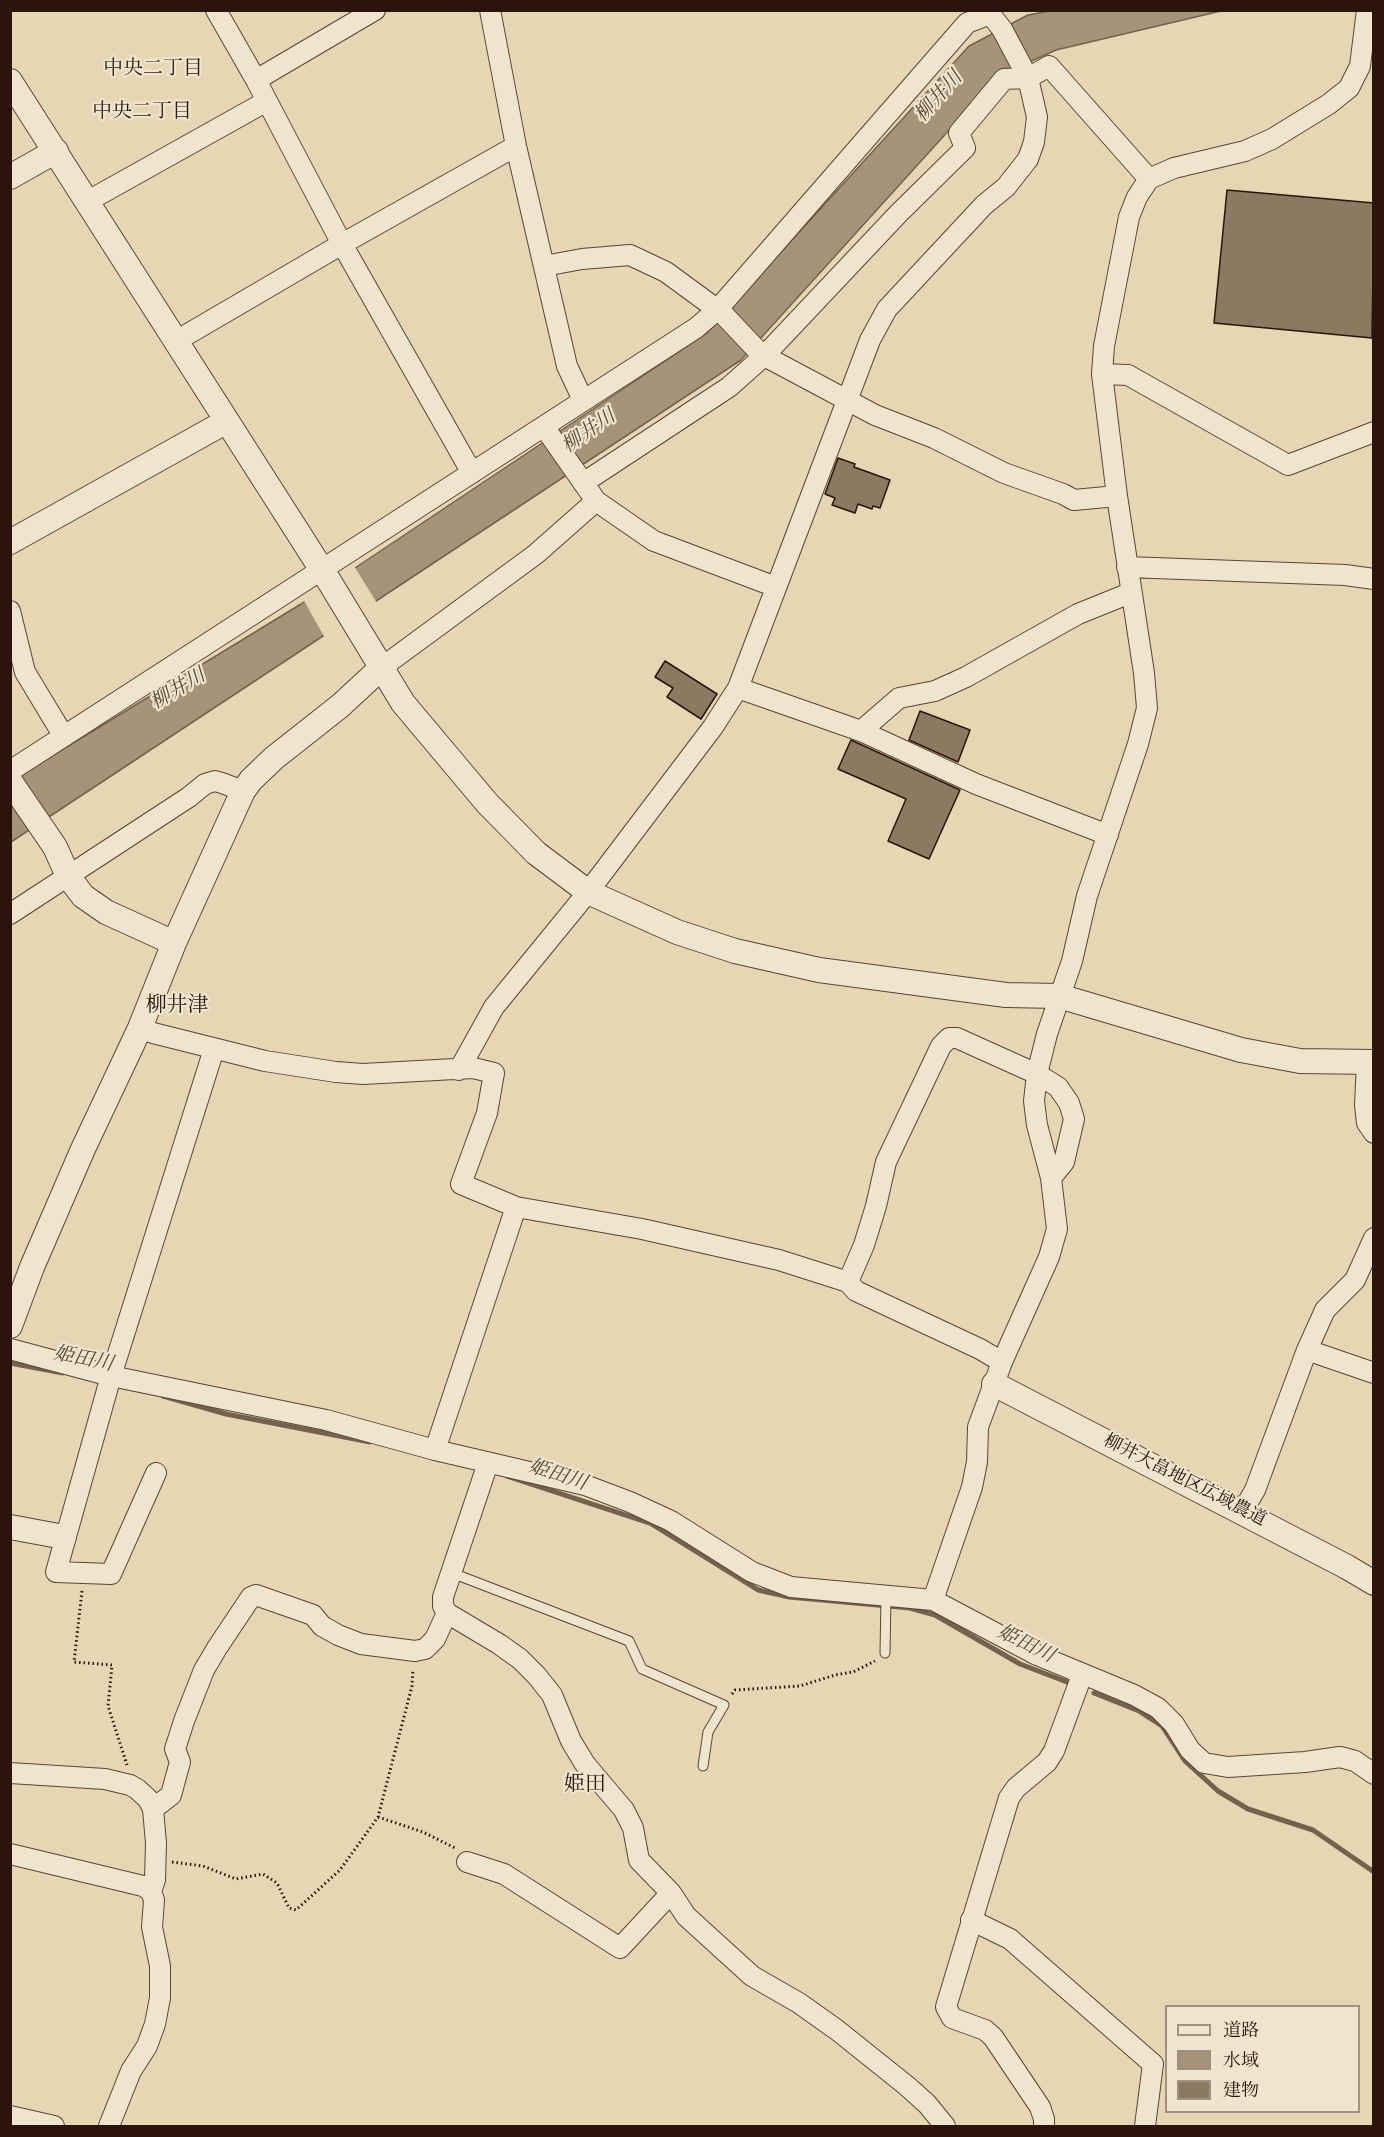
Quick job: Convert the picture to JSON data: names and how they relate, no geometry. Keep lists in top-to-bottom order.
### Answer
{
  "streets": {
    "street": ["柳井大畠地区広域農道"]
  },
  "districts": [
    "中央二丁目",
    "中央二丁目",
    "柳井津",
    "姫田"
  ],
  "water": ["柳井川", "姫田川"],
  "legend": ["道路", "水域", "建物"]
}
